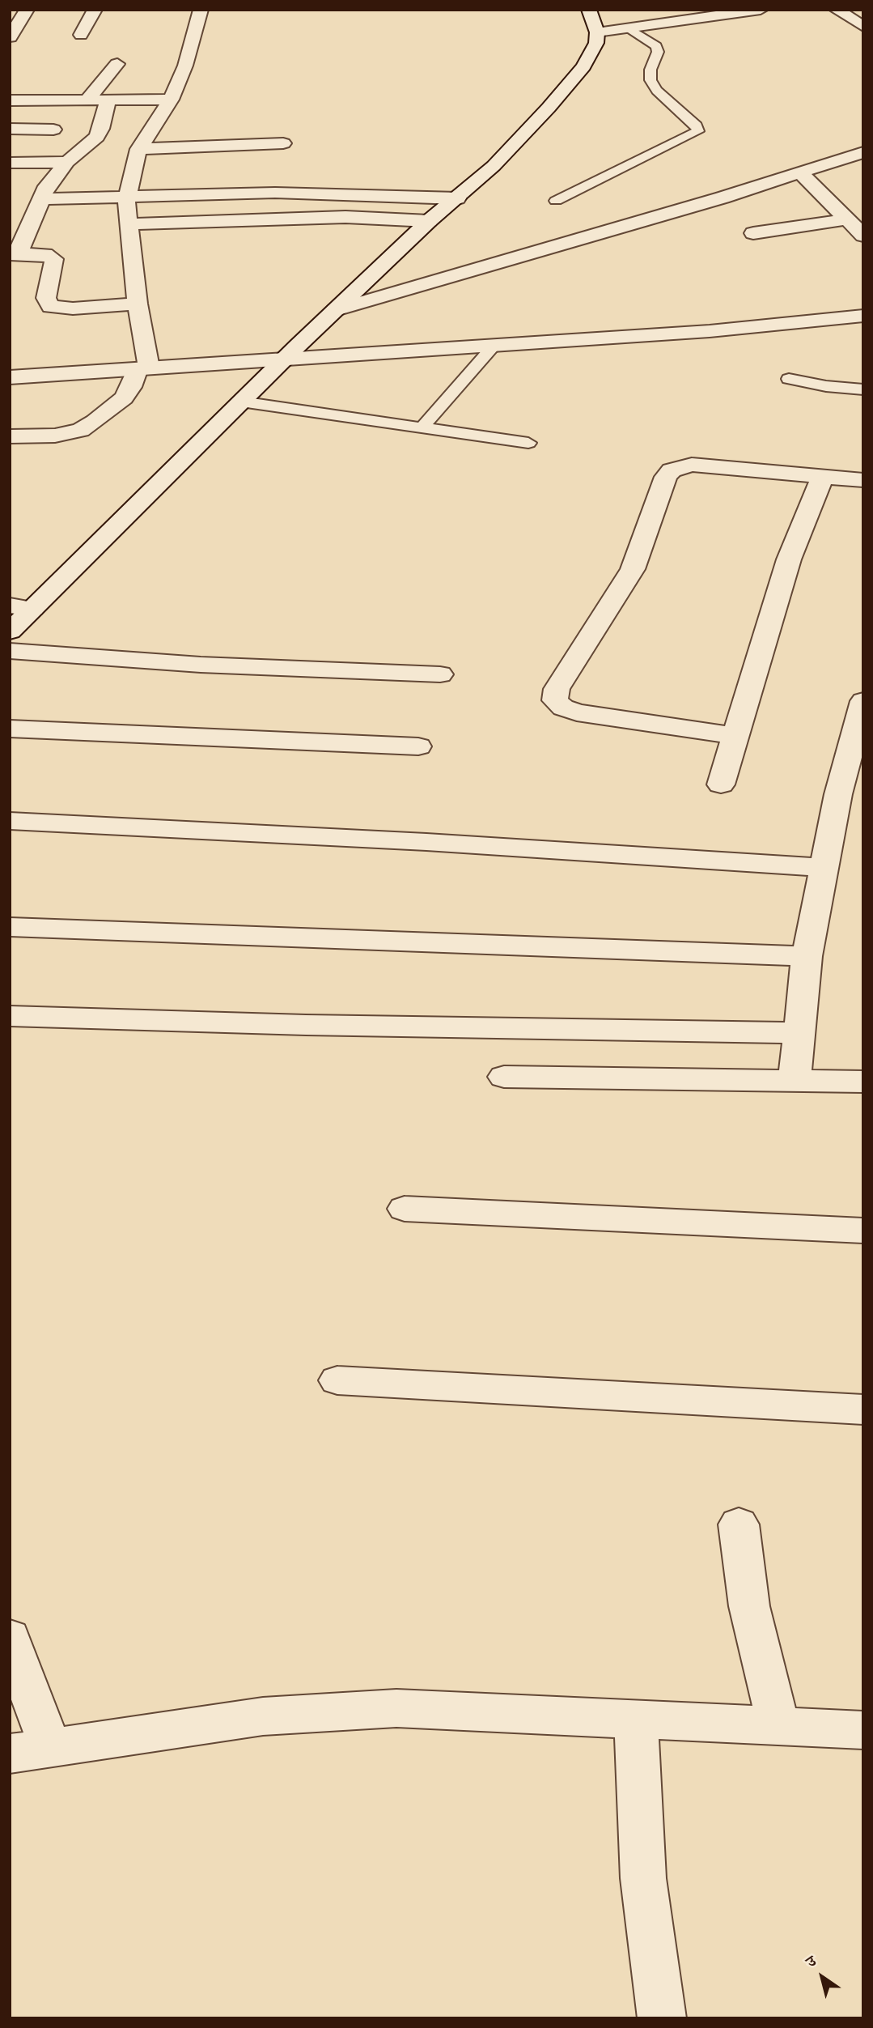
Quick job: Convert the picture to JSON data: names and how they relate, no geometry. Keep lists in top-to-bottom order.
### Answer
{
  "north": "top left"
}
